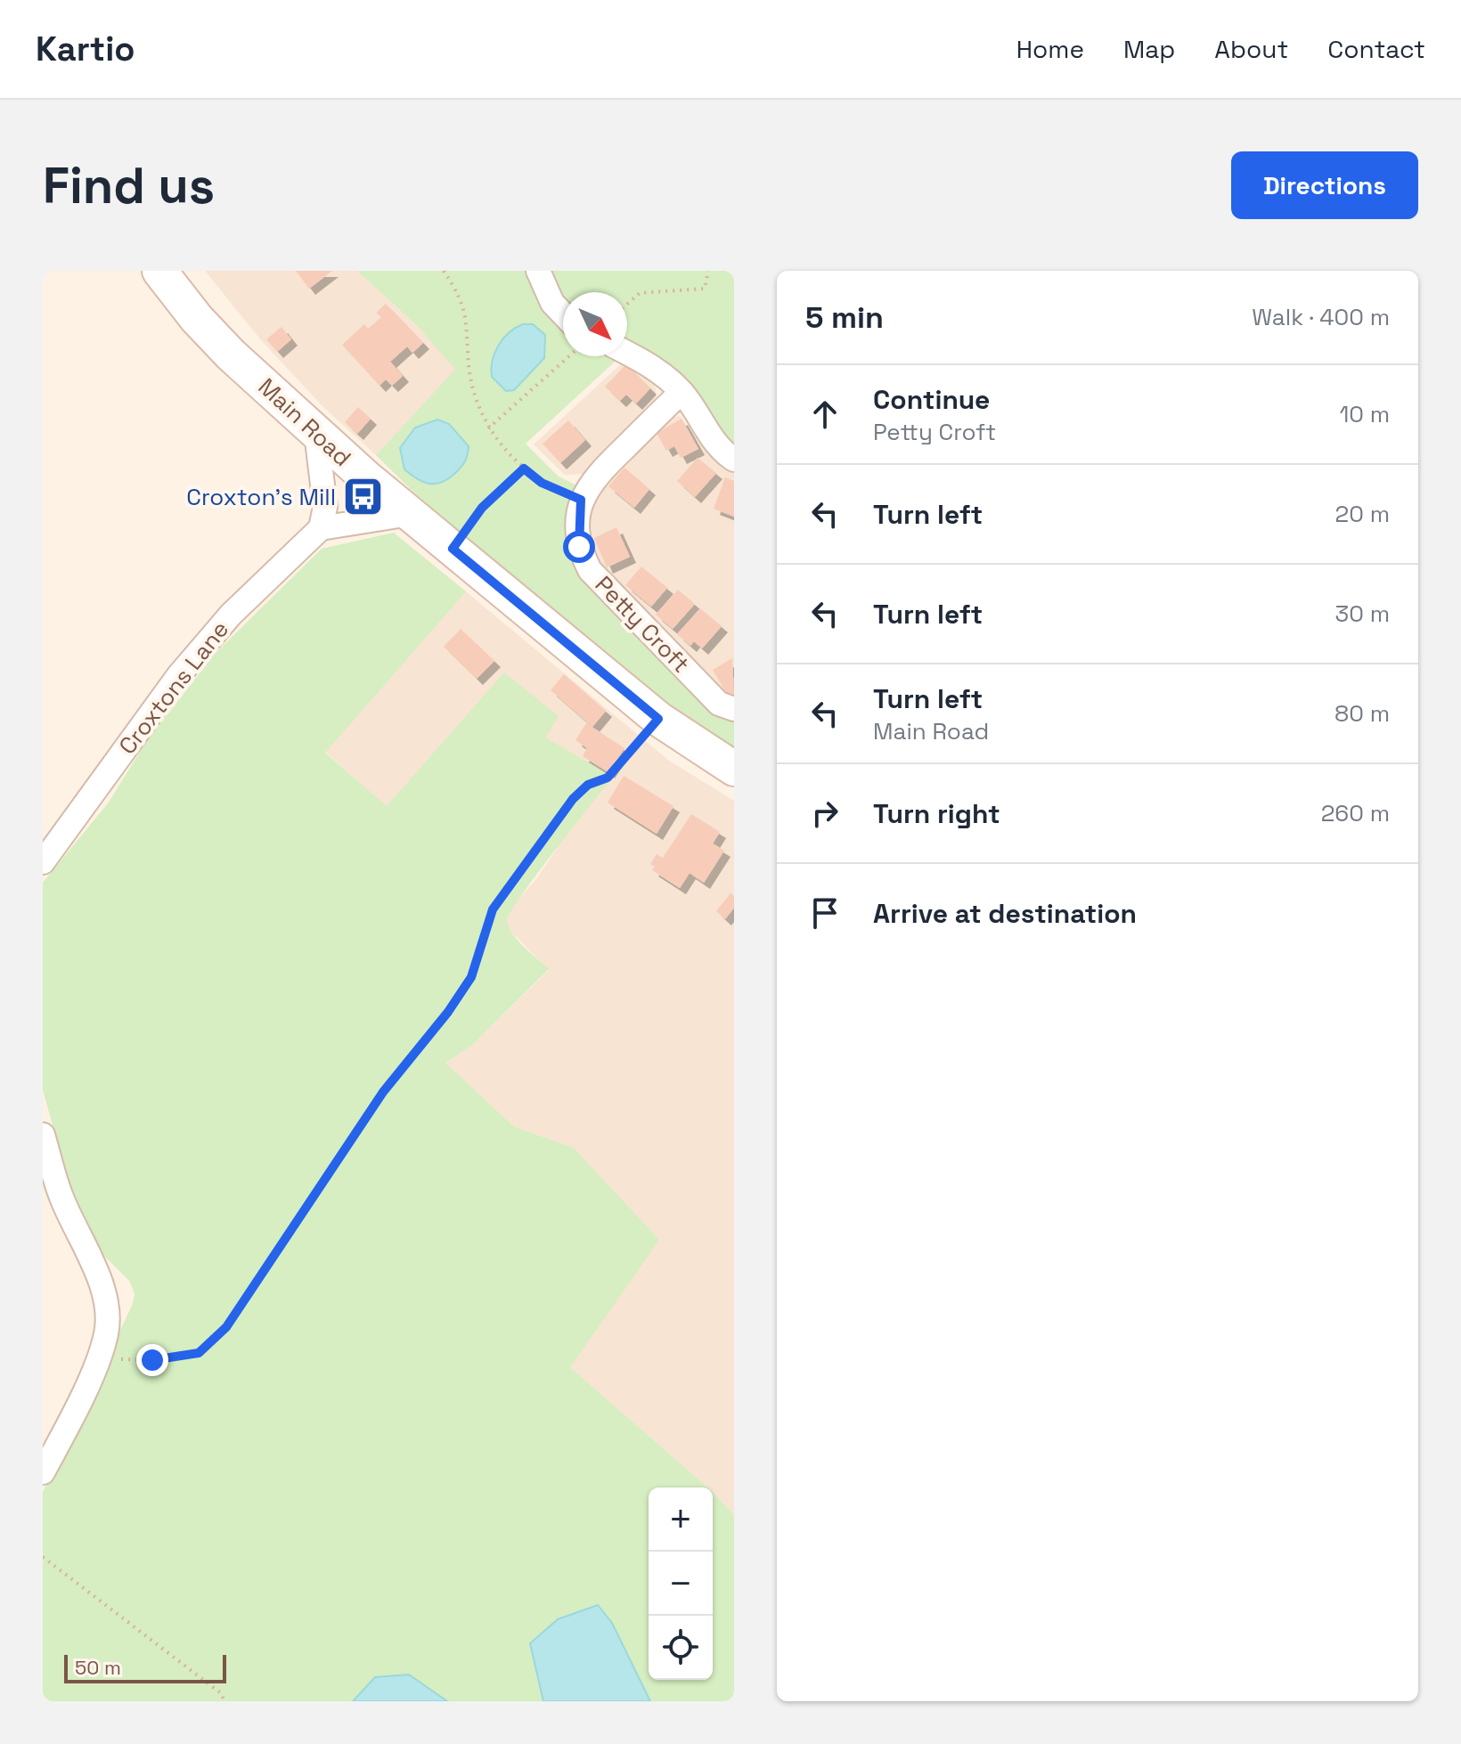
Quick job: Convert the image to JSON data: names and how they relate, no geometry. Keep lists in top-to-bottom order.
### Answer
{
  "streets": {
    "main road": ["Main Road"],
    "street": ["Petty Croft", "Croxtons Lane"]
  },
  "places": {
    "bus stop": ["Croxton's Mill"]
  },
  "scale_bar": "50 m",
  "north": "bottom right",
  "page": {
    "header": "Kartio",
    "nav": [
      "Home",
      "Map",
      "About",
      "Contact"
    ],
    "buttons": "Directions",
    "title": "Find us",
    "heading": ["5 min", "Walk · 400 m"],
    "list": [
      ["Continue", "Petty Croft", "10 m"],
      ["Turn left", "20 m"],
      ["Turn left", "30 m"],
      ["Turn left", "Main Road", "80 m"],
      ["Turn right", "260 m"],
      "Arrive at destination"
    ],
    "map_buttons": ["+", "−"],
    "scale": "50 m"
  }
}
